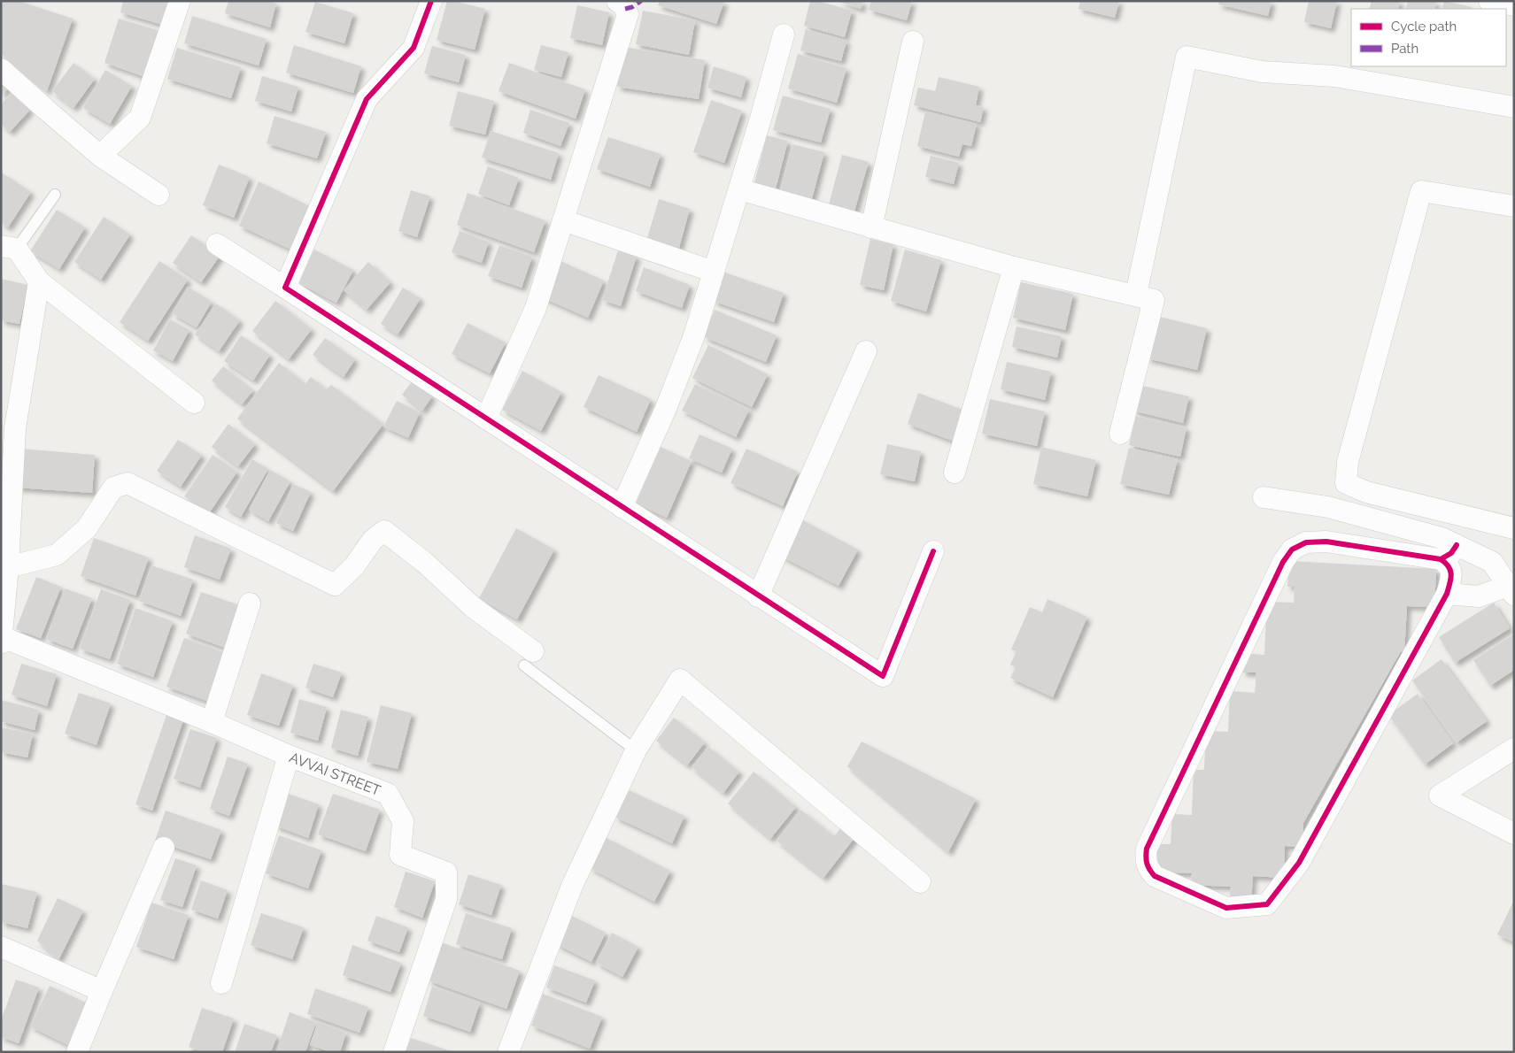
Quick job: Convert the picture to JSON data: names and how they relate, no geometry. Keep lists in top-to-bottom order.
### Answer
{
  "streets": {
    "street": ["AVVAI STREET"]
  },
  "legend": ["Cycle path", "Path"]
}
